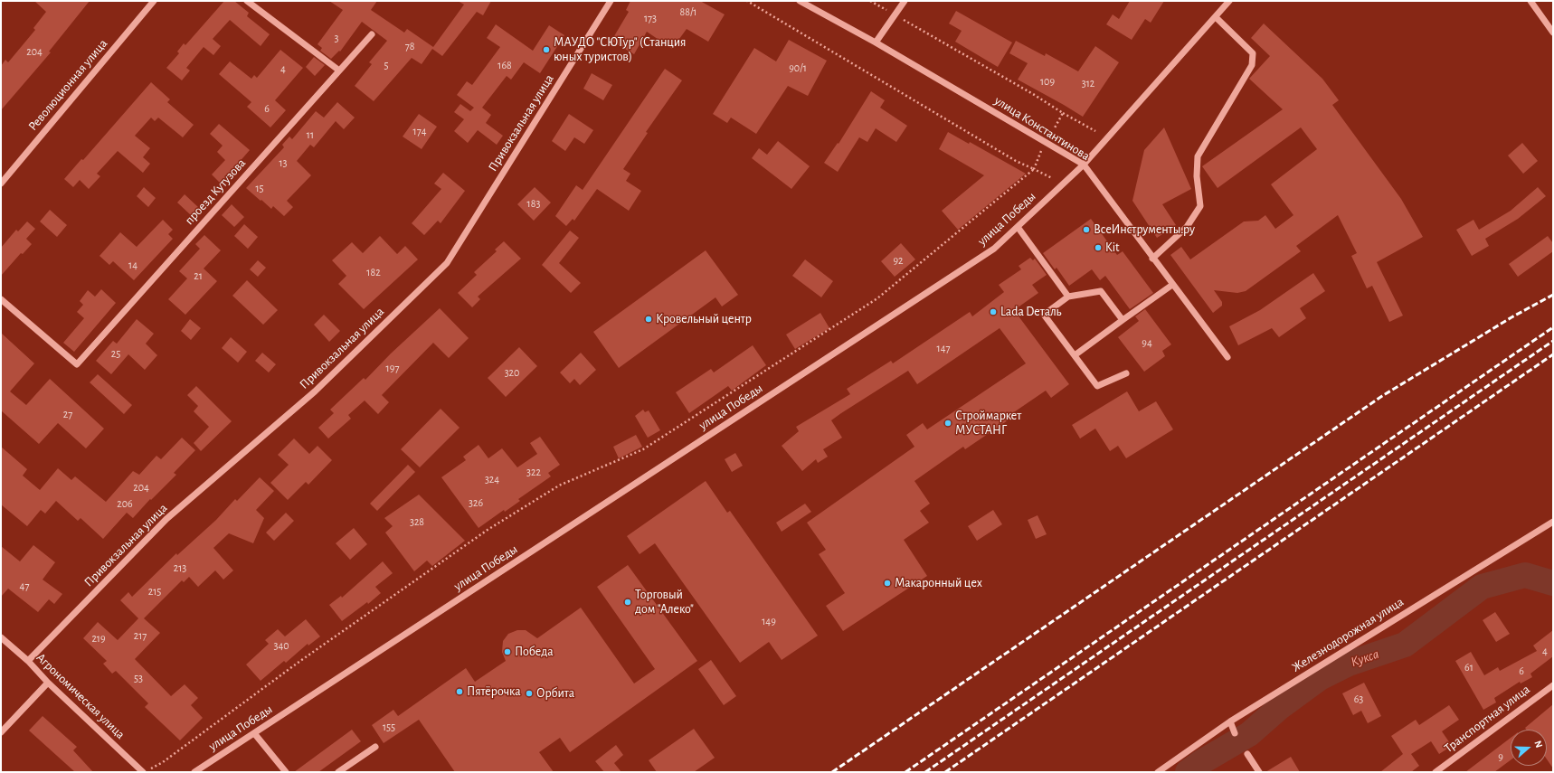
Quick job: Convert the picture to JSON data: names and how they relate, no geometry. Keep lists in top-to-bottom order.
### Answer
{
  "streets": {
    "street": [
      "Революционная улица",
      "Привокзальная улица",
      "улица Константинова",
      "проезд Кутузова",
      "улица Победы",
      "Железнодорожная улица",
      "Агрономическая улица",
      "Транспортная улица"
    ]
  },
  "crossings": [
    ["Привокзальная улица", "Агрономическая улица"],
    ["улица Константинова", "улица Победы"]
  ],
  "water": ["Кукса"],
  "places": [
    "МАУДО \"СЮТур\" (Станция юных туристов)",
    "ВсеИнструменты.ру",
    "Kit",
    "Lada Dеталь",
    "Кровельный центр",
    "Строймаркет МУСТАНГ",
    "Макаронный цех",
    "Торговый дом \"Алеко\"",
    "Победа",
    "Пятёрочка",
    "Орбита"
  ],
  "house_numbers": [
    "88/1",
    "173",
    "3",
    "78",
    "204",
    "5",
    "168",
    "90/1",
    "4",
    "109",
    "312",
    "6",
    "174",
    "11",
    "13",
    "15",
    "183",
    "92",
    "14",
    "182",
    "21",
    "94",
    "147",
    "25",
    "197",
    "320",
    "27",
    "322",
    "324",
    "204",
    "326",
    "206",
    "328",
    "213",
    "47",
    "215",
    "149",
    "217",
    "219",
    "340",
    "4",
    "61",
    "6",
    "53",
    "63",
    "155",
    "9"
  ],
  "north": "right"
}
